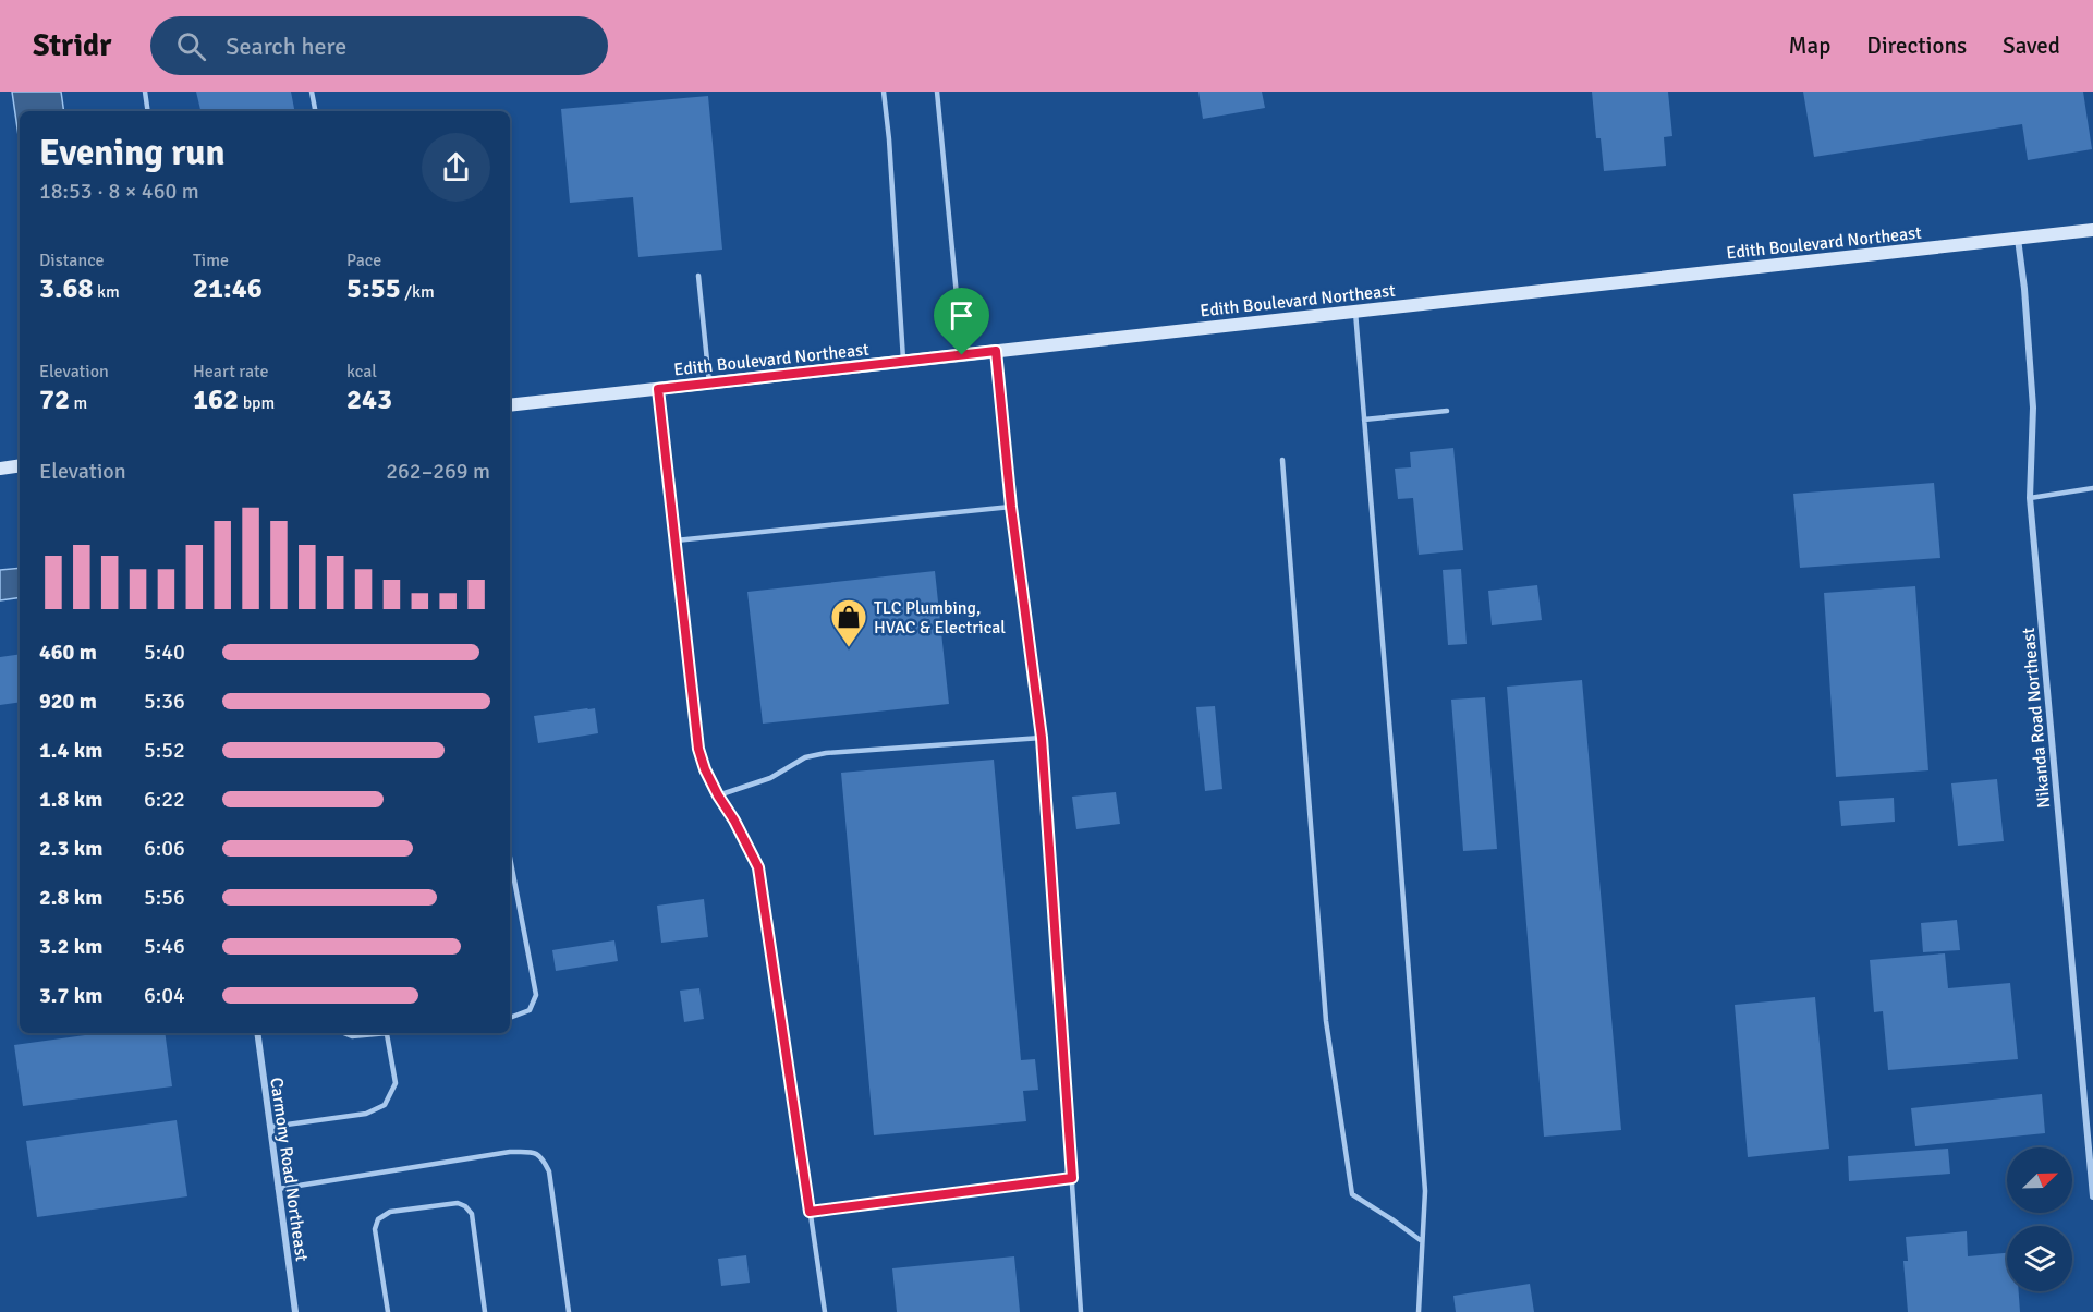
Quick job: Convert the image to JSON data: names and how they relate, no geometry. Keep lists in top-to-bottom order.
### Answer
{
  "streets": {
    "street": ["Edith Boulevard Northeast", "Nikanda Road Northeast", "Carmony Road Northeast"]
  },
  "crossings": [
    ["Edith Boulevard Northeast", "Nikanda Road Northeast"]
  ],
  "places": {
    "shop": ["TLC Plumbing, HVAC & Electrical"]
  },
  "north": "top right",
  "page": {
    "header": "Stridr",
    "search": "Search here",
    "nav": ["Map", "Directions", "Saved"],
    "heading": ["Evening run", "18:53 · 8 × 460 m"],
    "stats": [
      ["Distance", "3.68 km"],
      ["Time", "21:46"],
      ["Pace", "5:55 /km"],
      ["Elevation", "72 m"],
      ["Heart rate", "162 bpm"],
      ["kcal", "243"]
    ],
    "chart": ["Elevation", "262–269 m"],
    "list": [
      {
        "name": "460 m",
        "note": "5:40"
      },
      {
        "name": "920 m",
        "note": "5:36"
      },
      {
        "name": "1.4 km",
        "note": "5:52"
      },
      {
        "name": "1.8 km",
        "note": "6:22"
      },
      {
        "name": "2.3 km",
        "note": "6:06"
      },
      {
        "name": "2.8 km",
        "note": "5:56"
      },
      {
        "name": "3.2 km",
        "note": "5:46"
      },
      {
        "name": "3.7 km",
        "note": "6:04"
      }
    ]
  }
}
